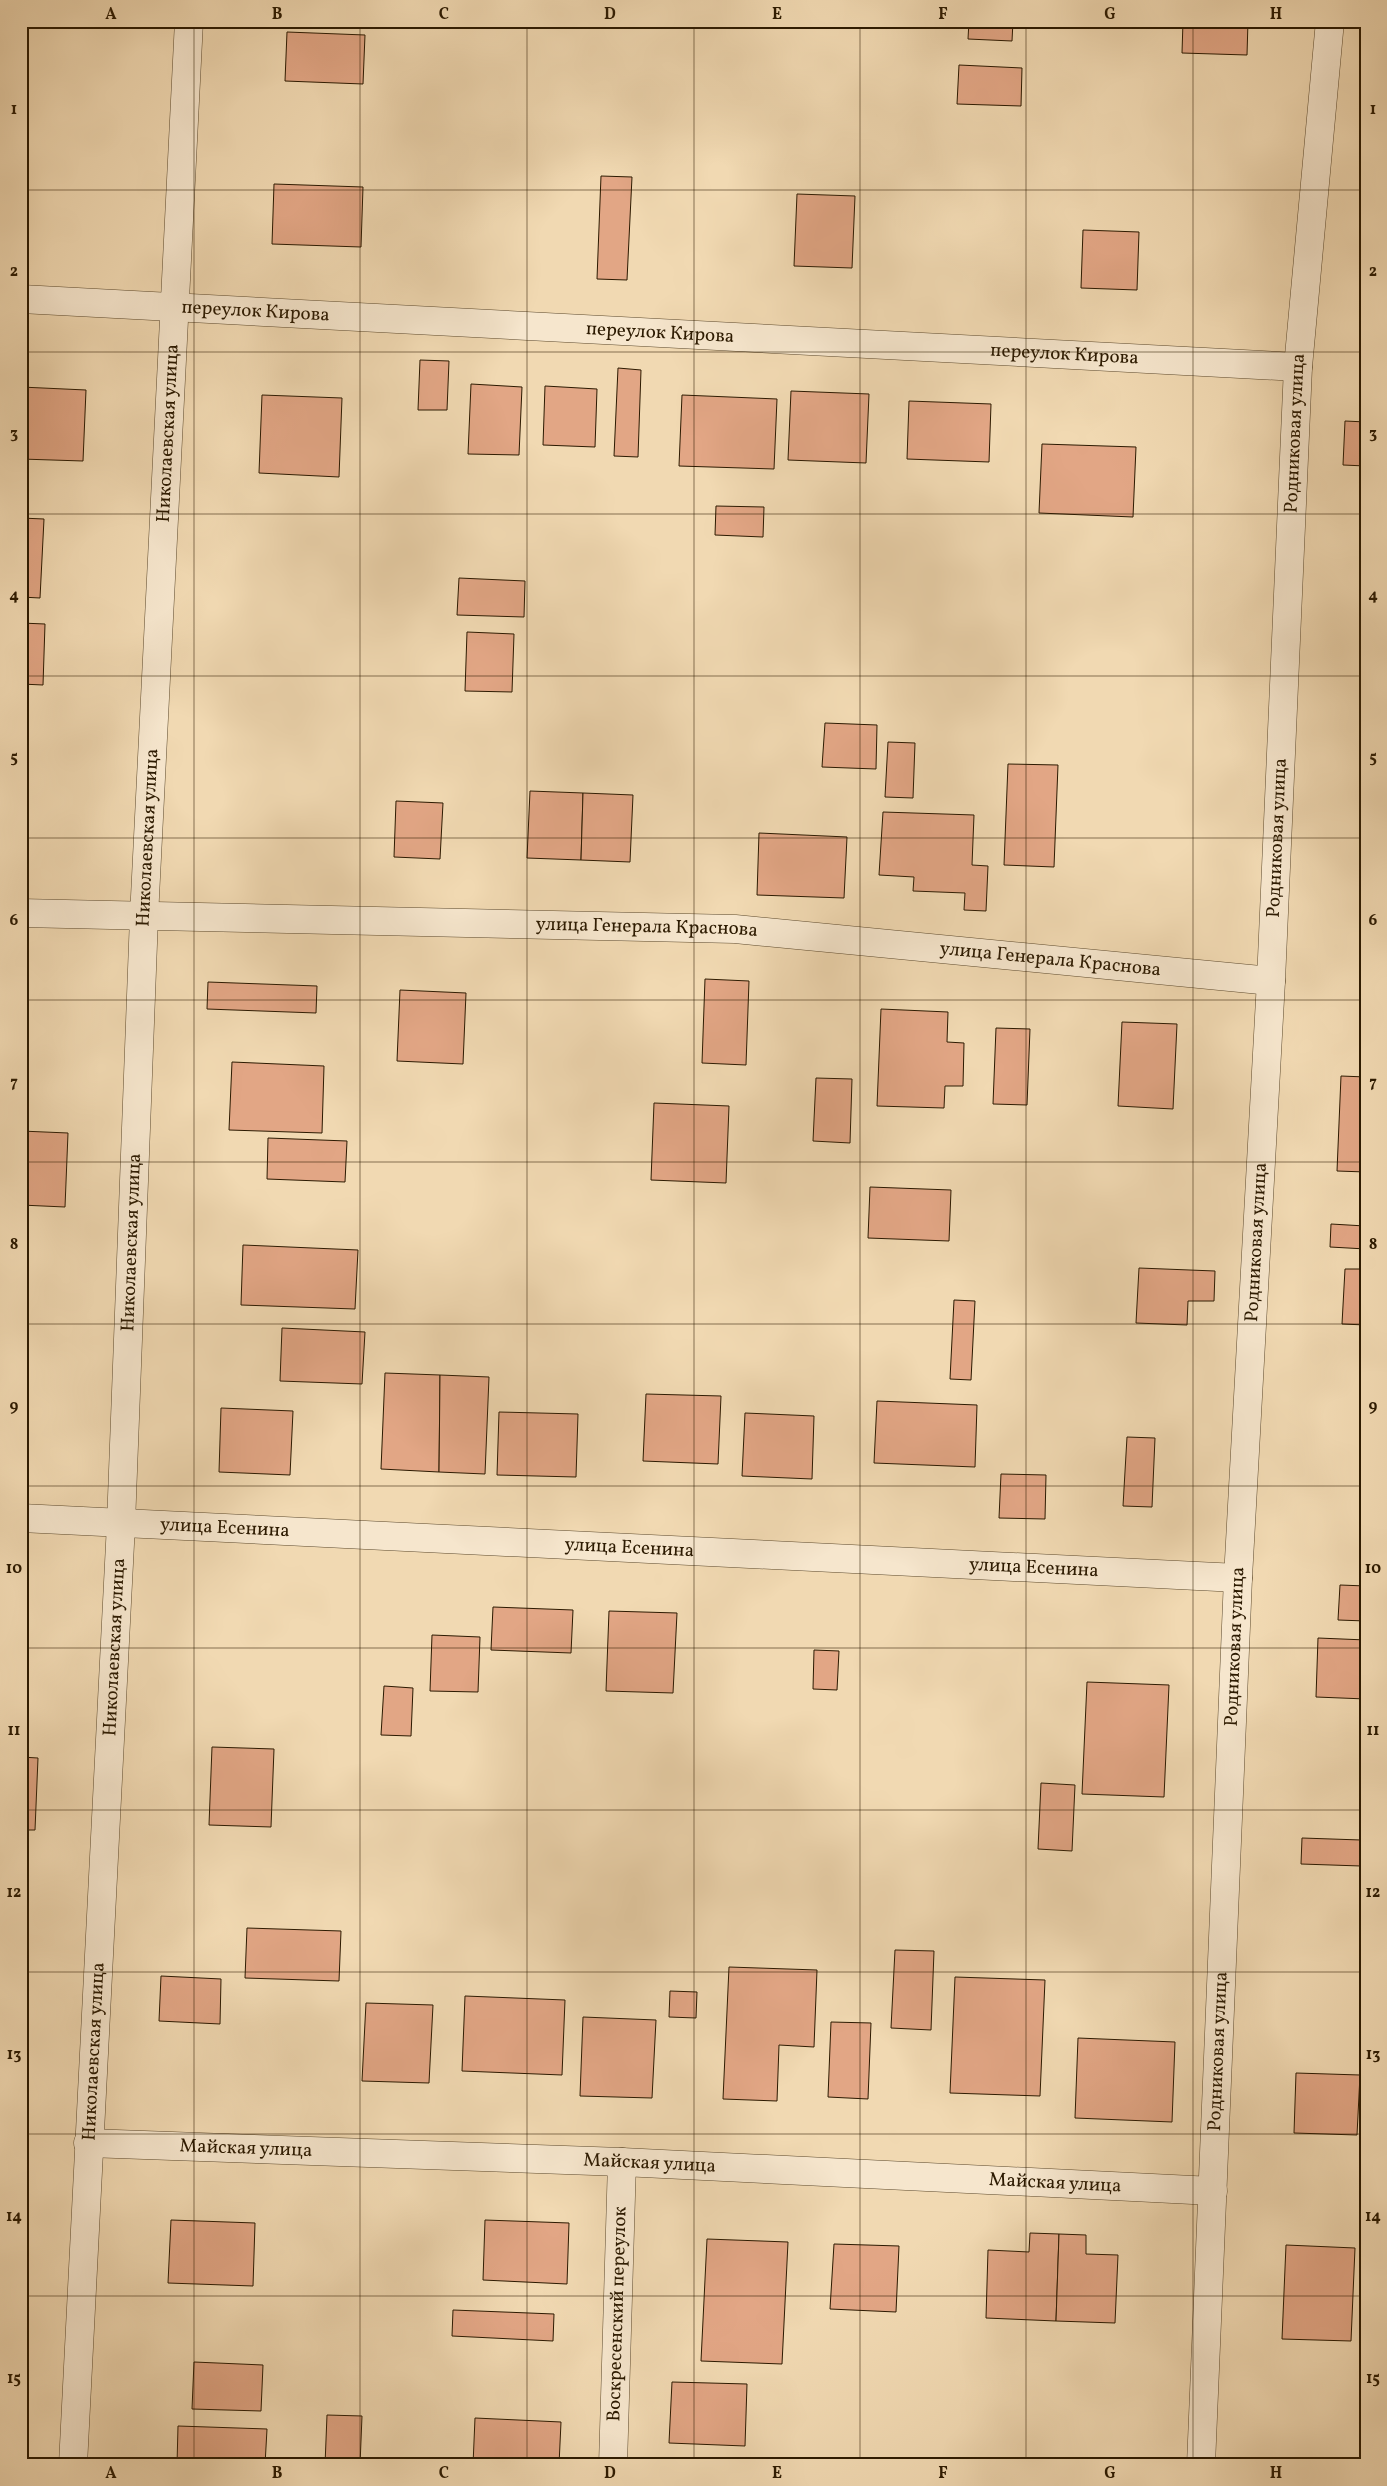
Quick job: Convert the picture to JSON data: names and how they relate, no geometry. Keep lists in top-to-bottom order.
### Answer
{
  "streets": {
    "street": [
      "переулок Кирова",
      "Родниковая улица",
      "Николаевская улица",
      "улица Генерала Краснова",
      "улица Есенина",
      "Майская улица",
      "Воскресенский переулок"
    ]
  },
  "crossings": [
    ["переулок Кирова", "Родниковая улица"],
    ["переулок Кирова", "Николаевская улица"],
    ["Родниковая улица", "улица Генерала Краснова"],
    ["Родниковая улица", "улица Есенина"],
    ["Родниковая улица", "Майская улица"],
    ["Николаевская улица", "улица Генерала Краснова"],
    ["Николаевская улица", "улица Есенина"],
    ["Николаевская улица", "Майская улица"],
    ["Майская улица", "Воскресенский переулок"]
  ],
  "grid": {
    "columns": [
      "A",
      "B",
      "C",
      "D",
      "E",
      "F",
      "G",
      "H"
    ],
    "rows": [
      "1",
      "2",
      "3",
      "4",
      "5",
      "6",
      "7",
      "8",
      "9",
      "10",
      "11",
      "12",
      "13",
      "14",
      "15"
    ]
  }
}
